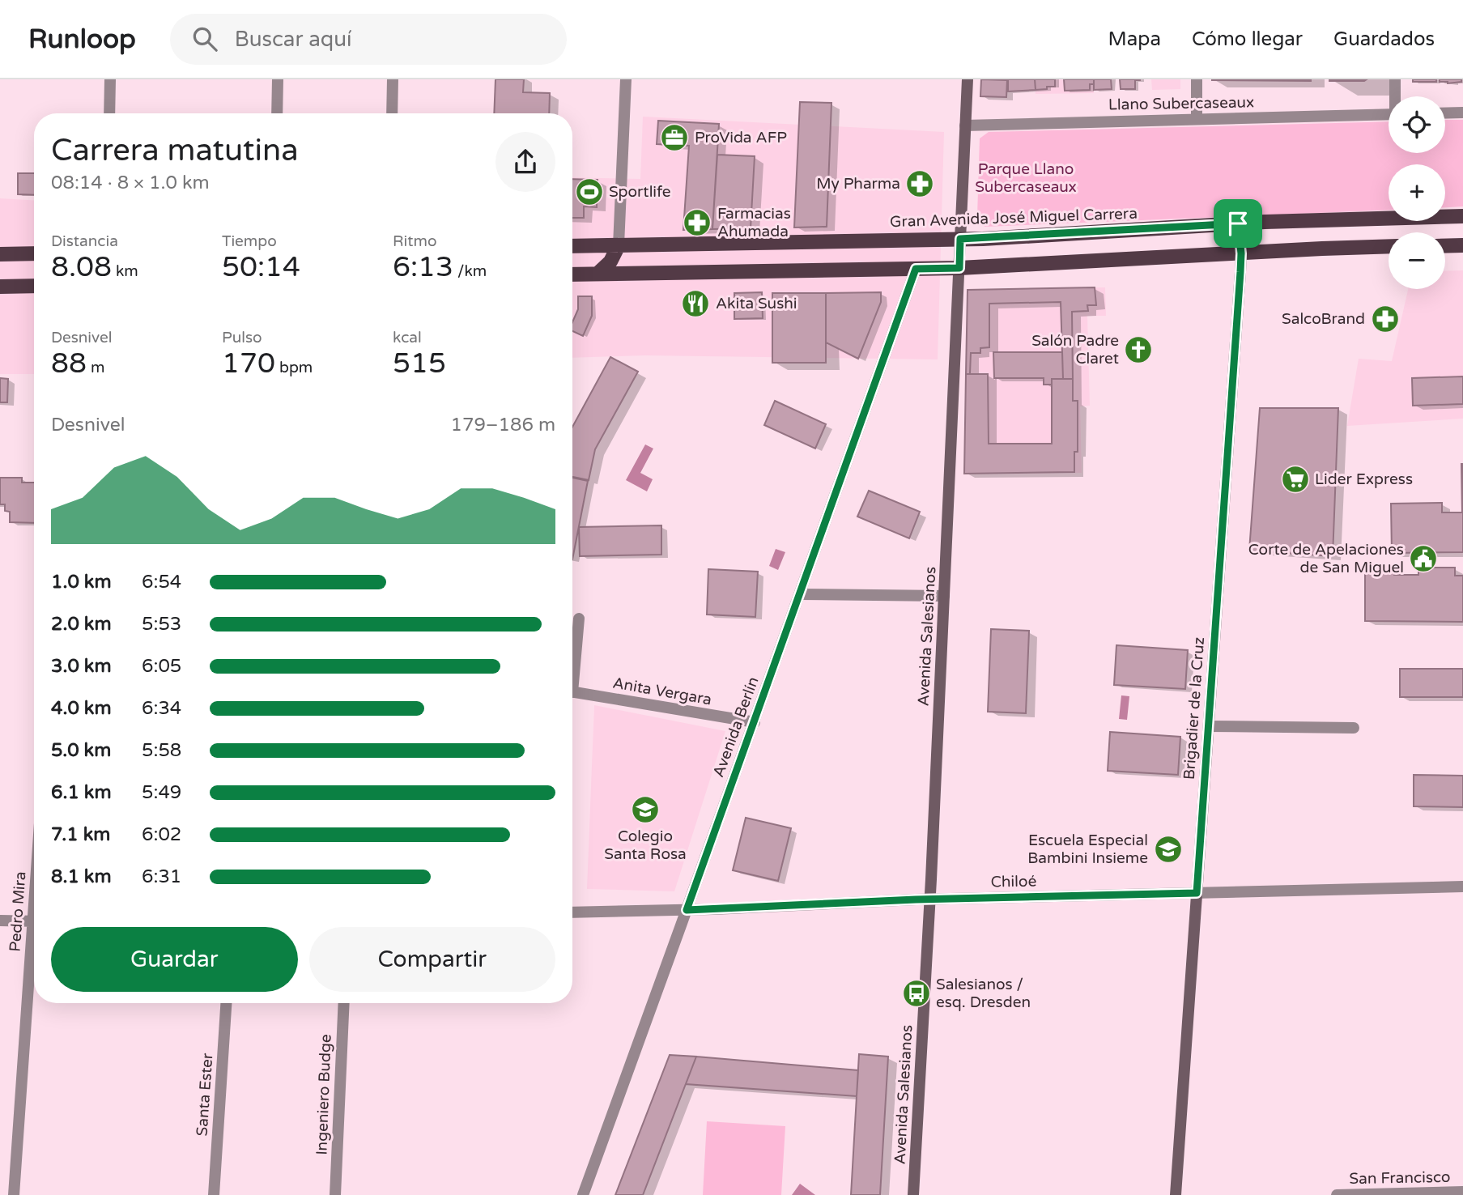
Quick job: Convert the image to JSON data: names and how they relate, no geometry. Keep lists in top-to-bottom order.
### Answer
{
  "streets": {
    "main road": ["Gran Avenida José Miguel Carrera", "Avenida Salesianos", "Brigadier de la Cruz"],
    "street": [
      "Llano Subercaseaux",
      "Anita Vergara",
      "Avenida Berlín",
      "Chiloé",
      "Pedro Mira",
      "Santa Ester",
      "Ingeniero Budge",
      "San Francisco"
    ]
  },
  "crossings": [
    ["Llano Subercaseaux", "Avenida Salesianos"],
    ["Gran Avenida José Miguel Carrera", "Avenida Salesianos"],
    ["Gran Avenida José Miguel Carrera", "Brigadier de la Cruz"],
    ["Avenida Salesianos", "Chiloé"],
    ["Anita Vergara", "Avenida Berlín"],
    ["Brigadier de la Cruz", "Chiloé"],
    ["Avenida Berlín", "Chiloé"]
  ],
  "parks": ["Parque Llano Subercaseaux"],
  "places": {
    "office": ["ProVida AFP"],
    "pharmacy": ["My Pharma", "Farmacias Ahumada", "SalcoBrand"],
    "sports": ["Sportlife"],
    "restaurant": ["Akita Sushi"],
    "church": ["Salón Padre Claret"],
    "supermarket": ["Lider Express"],
    "public building": ["Corte de Apelaciones de San Miguel"],
    "school or university": ["Colegio Santa Rosa", "Escuela Especial Bambini Insieme"],
    "bus stop": ["Salesianos / esq. Dresden"]
  },
  "page": {
    "header": "Runloop",
    "search": "Buscar aquí",
    "nav": ["Mapa", "Cómo llegar", "Guardados"],
    "map_buttons": ["+", "−"],
    "heading": ["Carrera matutina", "08:14 · 8 × 1.0 km"],
    "stats": [
      ["Distancia", "8.08 km"],
      ["Tiempo", "50:14"],
      ["Ritmo", "6:13 /km"],
      ["Desnivel", "88 m"],
      ["Pulso", "170 bpm"],
      ["kcal", "515"]
    ],
    "chart": ["Desnivel", "179–186 m"],
    "list": [
      {
        "name": "1.0 km",
        "note": "6:54"
      },
      {
        "name": "2.0 km",
        "note": "5:53"
      },
      {
        "name": "3.0 km",
        "note": "6:05"
      },
      {
        "name": "4.0 km",
        "note": "6:34"
      },
      {
        "name": "5.0 km",
        "note": "5:58"
      },
      {
        "name": "6.1 km",
        "note": "5:49"
      },
      {
        "name": "7.1 km",
        "note": "6:02"
      },
      {
        "name": "8.1 km",
        "note": "6:31"
      }
    ],
    "buttons": ["Guardar", "Compartir"]
  }
}
